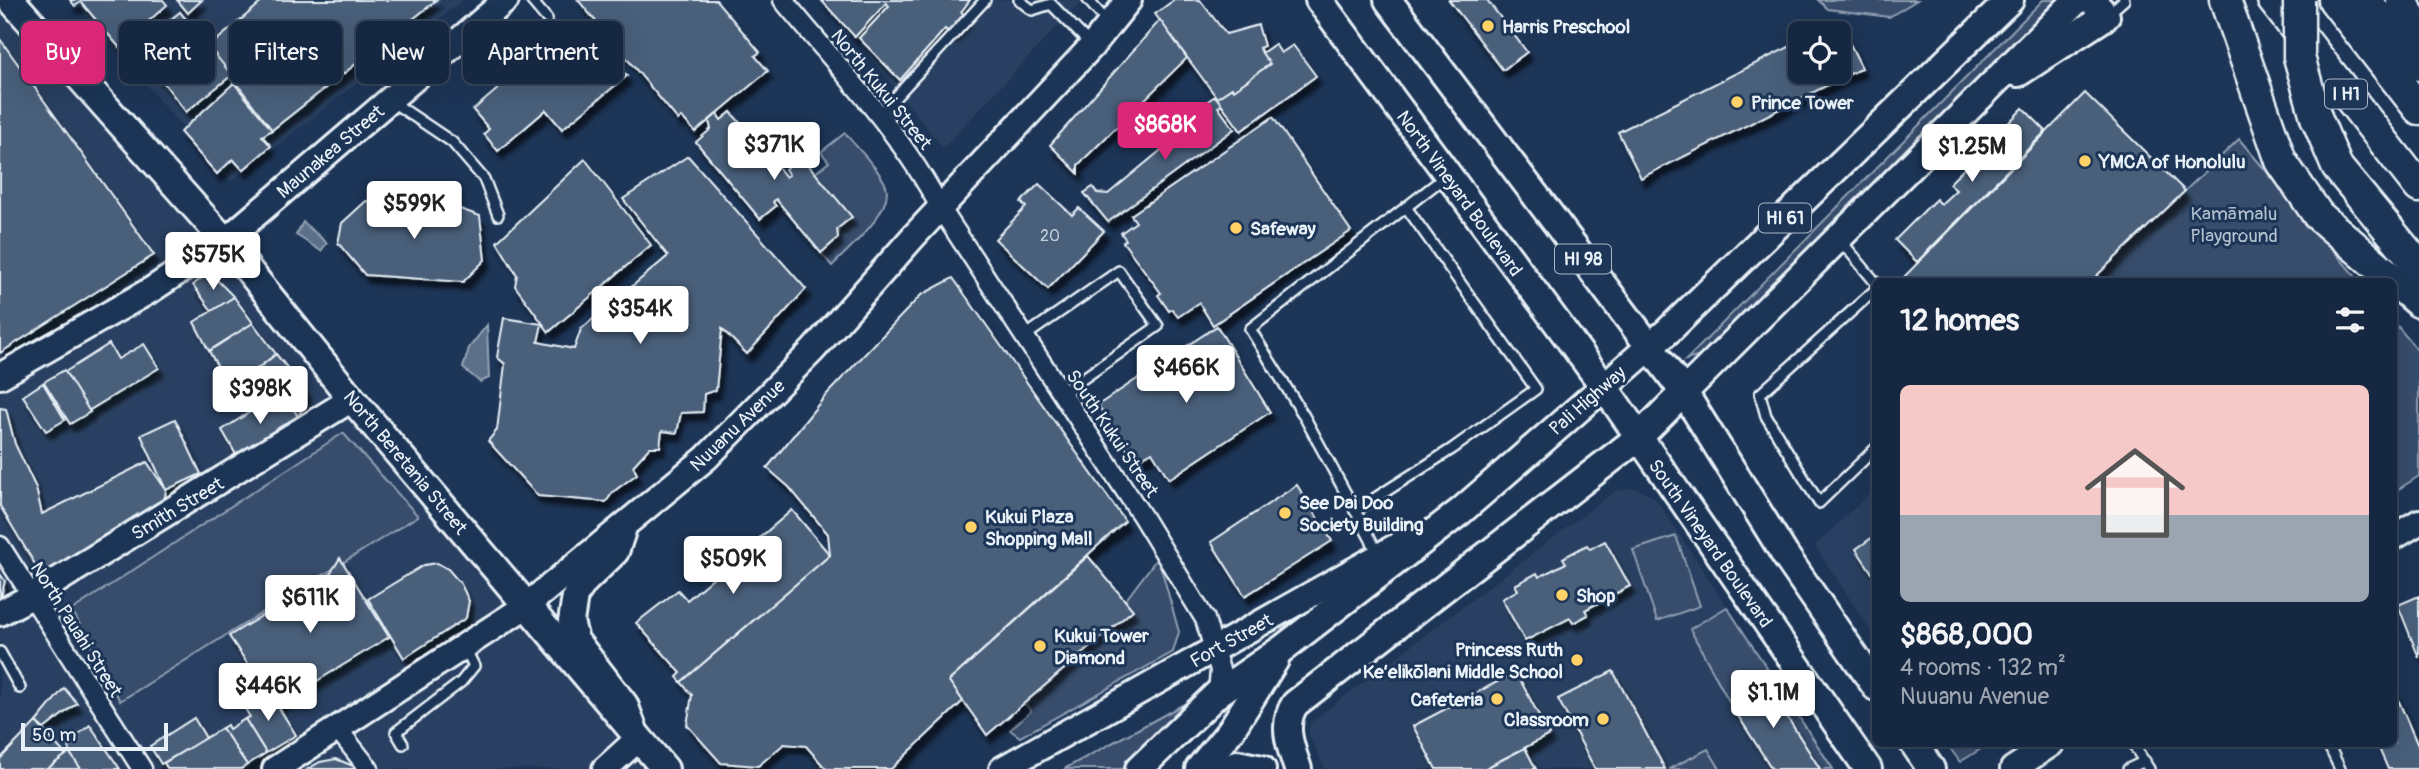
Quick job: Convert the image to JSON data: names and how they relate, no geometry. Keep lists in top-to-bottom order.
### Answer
{
  "streets": {
    "highway": ["I H1"],
    "main road": [
      "Maunakea Street",
      "North Vineyard Boulevard",
      "HI 61",
      "HI 98",
      "Pali Highway",
      "Nuuanu Avenue",
      "North Beretania Street",
      "Smith Street",
      "South Vineyard Boulevard",
      "Fort Street"
    ],
    "street": ["North Kukui Street", "South Kukui Street", "North Pauahi Street"]
  },
  "crossings": [
    ["North Kukui Street", "Nuuanu Avenue"],
    ["North Kukui Street", "South Kukui Street"],
    ["Maunakea Street", "North Beretania Street"],
    ["North Vineyard Boulevard", "Pali Highway"],
    ["North Vineyard Boulevard", "South Vineyard Boulevard"],
    ["HI 61", "HI 98"],
    ["HI 61", "South Vineyard Boulevard"],
    ["HI 98", "Pali Highway"],
    ["Pali Highway", "South Kukui Street"],
    ["Pali Highway", "South Vineyard Boulevard"],
    ["Pali Highway", "Fort Street"],
    ["Nuuanu Avenue", "South Kukui Street"],
    ["Nuuanu Avenue", "North Beretania Street"],
    ["South Kukui Street", "Fort Street"],
    ["North Beretania Street", "Smith Street"],
    ["Smith Street", "North Pauahi Street"]
  ],
  "parks": ["Kamāmalu Playground"],
  "places": [
    "Harris Preschool",
    "Prince Tower",
    "YMCA of Honolulu",
    "Safeway",
    "See Dai Doo Society Building",
    "Kukui Plaza Shopping Mall",
    "Shop",
    "Kukui Tower Diamond",
    "Princess Ruth Ke’elikōlani Middle School",
    "Cafeteria",
    "Classroom"
  ],
  "house_numbers": ["20"],
  "scale_bar": "50 m",
  "page": {
    "chip": [
      "Buy",
      "Rent",
      "Filters",
      "New",
      "Apartment"
    ],
    "price": [
      "$868K",
      "$371K",
      "$1.25M",
      "$599K",
      "$575K",
      "$354K",
      "$466K",
      "$398K",
      "$509K",
      "$611K",
      "$446K",
      "$1.1M"
    ],
    "heading": "12 homes",
    "list": [
      {
        "name": "$868,000",
        "note": "4 rooms · 132 m² · Nuuanu Avenue"
      }
    ],
    "scale": "50 m"
  }
}
